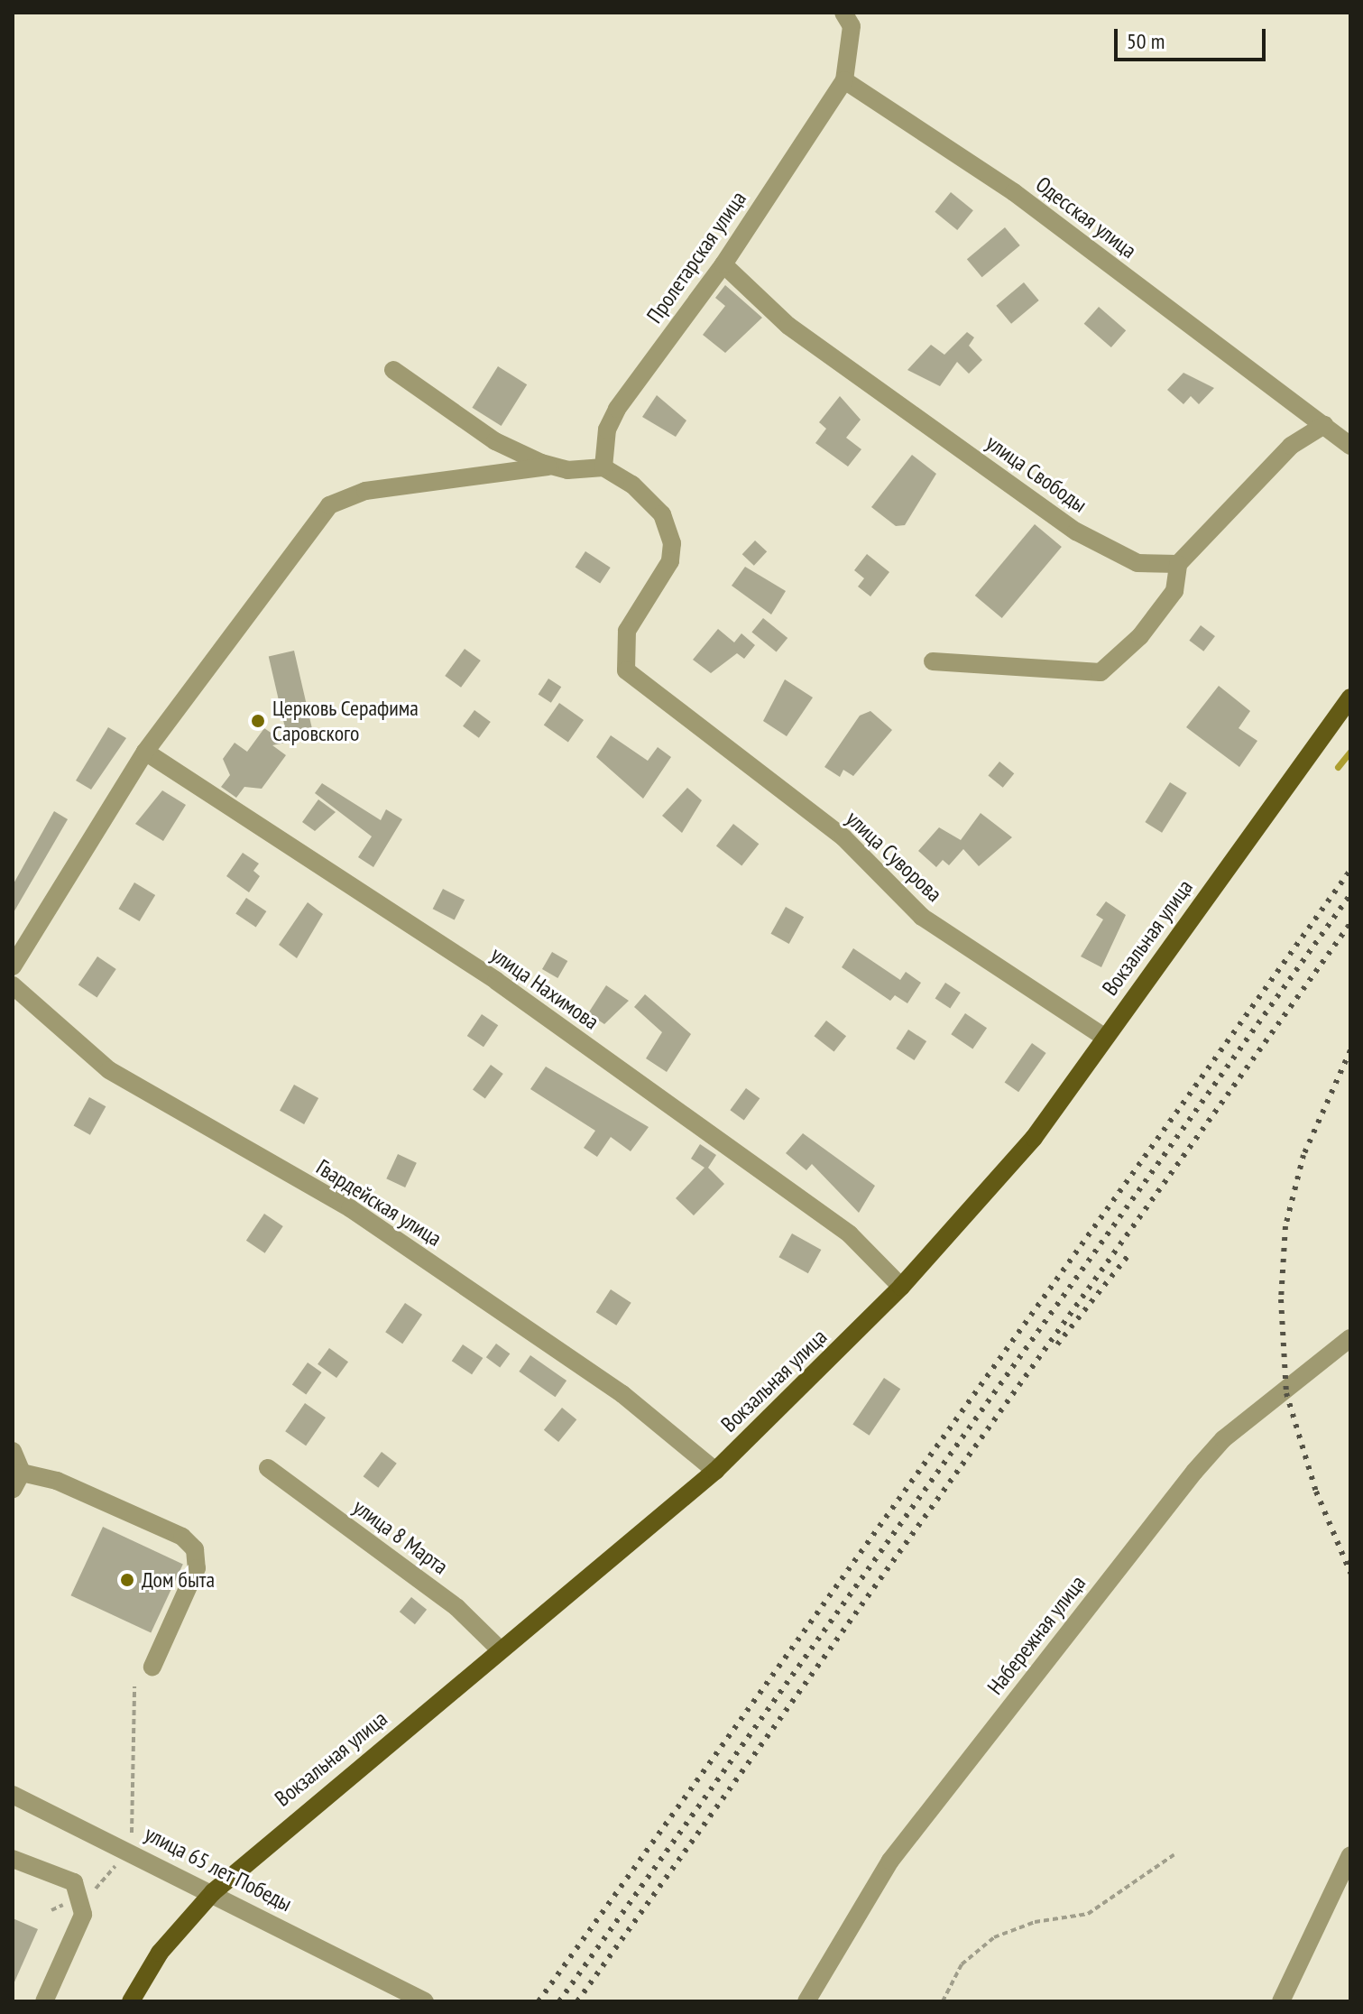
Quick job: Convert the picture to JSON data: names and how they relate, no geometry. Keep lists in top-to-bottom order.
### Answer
{
  "streets": {
    "main road": ["Вокзальная улица"],
    "street": [
      "Одесская улица",
      "Пролетарская улица",
      "улица Свободы",
      "улица Суворова",
      "улица Нахимова",
      "Гвардейская улица",
      "улица 8 Марта",
      "Набережная улица",
      "улица 65 лет Победы"
    ]
  },
  "crossings": [
    ["Одесская улица", "Пролетарская улица"],
    ["Пролетарская улица", "улица Свободы"],
    ["Пролетарская улица", "улица Суворова"],
    ["улица Суворова", "Вокзальная улица"],
    ["Вокзальная улица", "улица Нахимова"],
    ["Вокзальная улица", "Гвардейская улица"],
    ["Вокзальная улица", "улица 8 Марта"],
    ["Вокзальная улица", "улица 65 лет Победы"]
  ],
  "places": ["Церковь Серафима Саровского", "Дом быта"],
  "scale_bar": "50 m"
}
